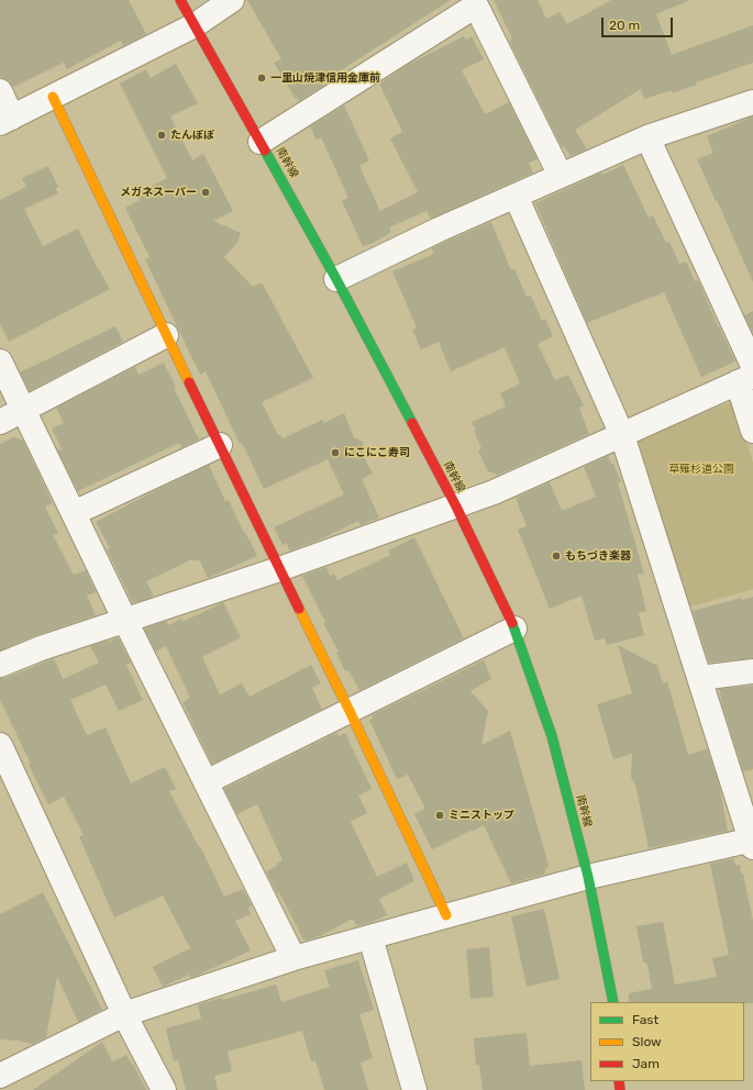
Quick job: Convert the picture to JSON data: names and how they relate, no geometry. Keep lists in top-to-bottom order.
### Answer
{
  "streets": {
    "main road": ["南幹線"]
  },
  "parks": ["草薙杉道公園"],
  "places": [
    "一里山焼津信用金庫前",
    "たんぽぽ",
    "メガネスーパー",
    "にこにこ寿司",
    "もちづき楽器",
    "ミニストップ"
  ],
  "legend": ["Fast", "Slow", "Jam"],
  "scale_bar": "20 m"
}
